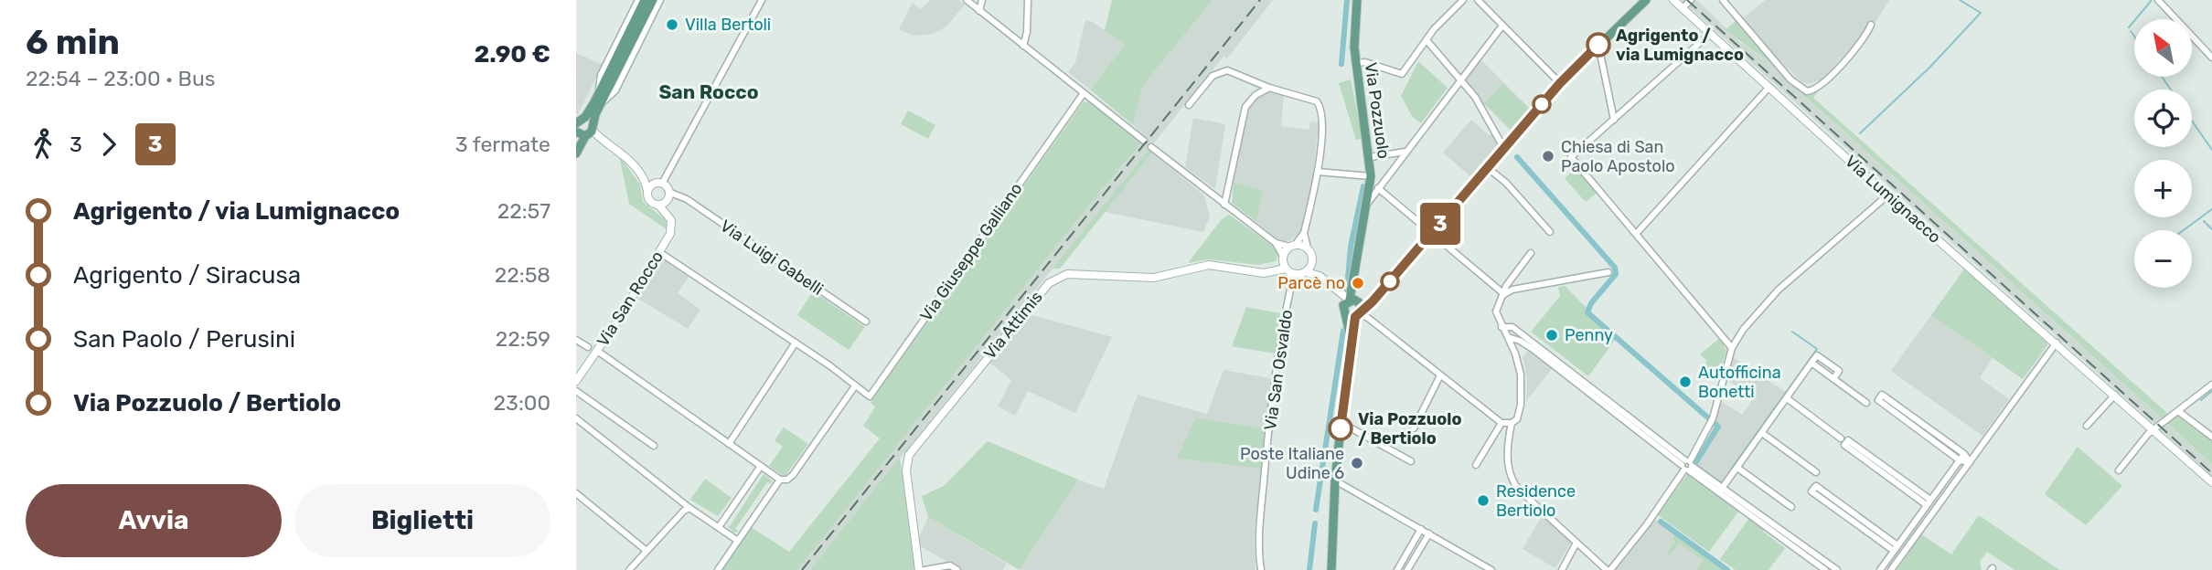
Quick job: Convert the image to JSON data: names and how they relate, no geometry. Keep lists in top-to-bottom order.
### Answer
{
  "streets": {
    "main road": ["Via Pozzuolo"],
    "street": [
      "Via Lumignacco",
      "Via Giuseppe Galliano",
      "Via Luigi Gabelli",
      "Via San Rocco",
      "Via Attimis",
      "Via San Osvaldo"
    ]
  },
  "crossings": [
    ["Via Luigi Gabelli", "Via San Rocco"],
    ["Via Attimis", "Via San Osvaldo"]
  ],
  "districts": ["San Rocco"],
  "places": [
    "Villa Bertoli",
    "Agrigento / via Lumignacco",
    "Chiesa di San Paolo Apostolo",
    "Parcè no",
    "Penny",
    "Autofficina Bonetti",
    "Via Pozzuolo / Bertiolo",
    "Poste Italiane Udine 6",
    "Residence Bertiolo"
  ],
  "lines": ["bus line 3"],
  "north": "top left",
  "page": {
    "heading": ["6 min", "22:54 – 23:00 · Bus", "2.90 €"],
    "on_map": "3",
    "map_buttons": ["+", "−"],
    "legs": ["3", "3", "3 fermate"],
    "list": [
      {
        "name": "Agrigento / via Lumignacco",
        "value": "22:57"
      },
      {
        "name": "Agrigento / Siracusa",
        "value": "22:58"
      },
      {
        "name": "San Paolo / Perusini",
        "value": "22:59"
      },
      {
        "name": "Via Pozzuolo / Bertiolo",
        "value": "23:00"
      }
    ],
    "buttons": ["Avvia", "Biglietti"]
  }
}
